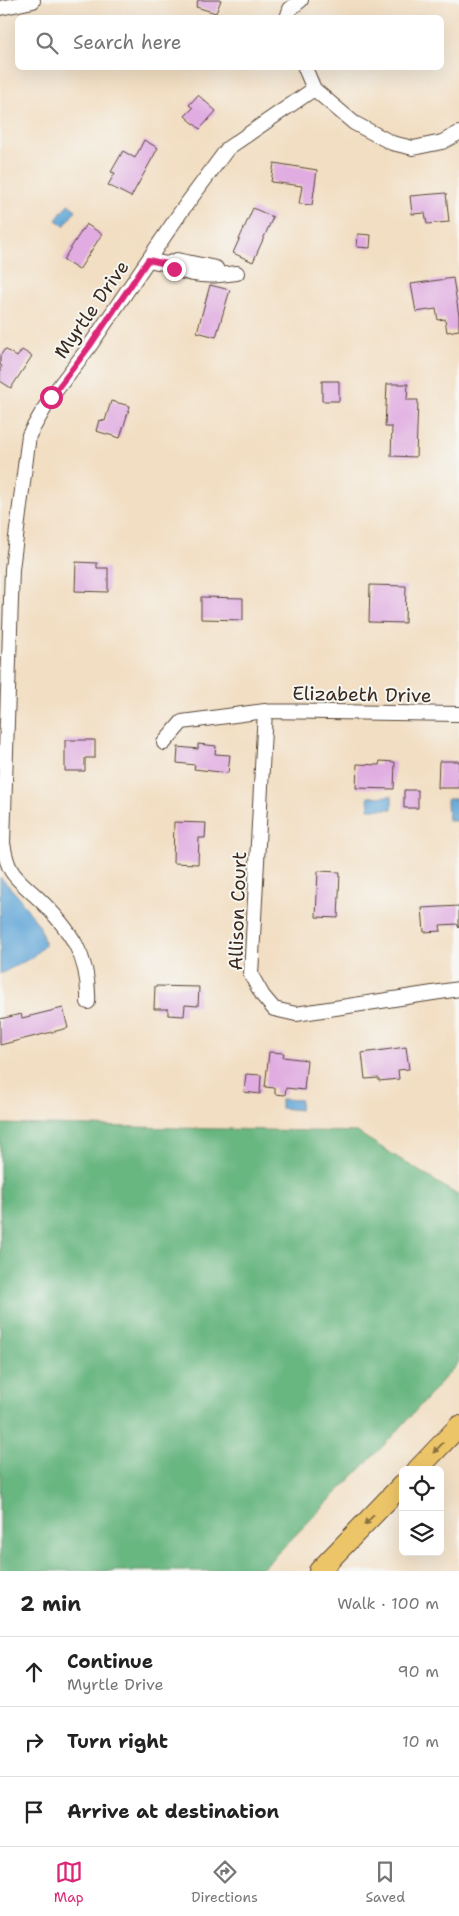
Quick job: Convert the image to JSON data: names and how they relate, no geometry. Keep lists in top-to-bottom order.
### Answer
{
  "streets": {
    "street": ["Myrtle Drive", "Elizabeth Drive", "Allison Court"]
  },
  "crossings": [
    ["Elizabeth Drive", "Allison Court"]
  ],
  "page": {
    "search": "Search here",
    "heading": ["2 min", "Walk · 100 m"],
    "list": [
      ["Continue", "Myrtle Drive", "90 m"],
      ["Turn right", "10 m"],
      "Arrive at destination"
    ],
    "nav": ["Map", "Directions", "Saved"]
  }
}
